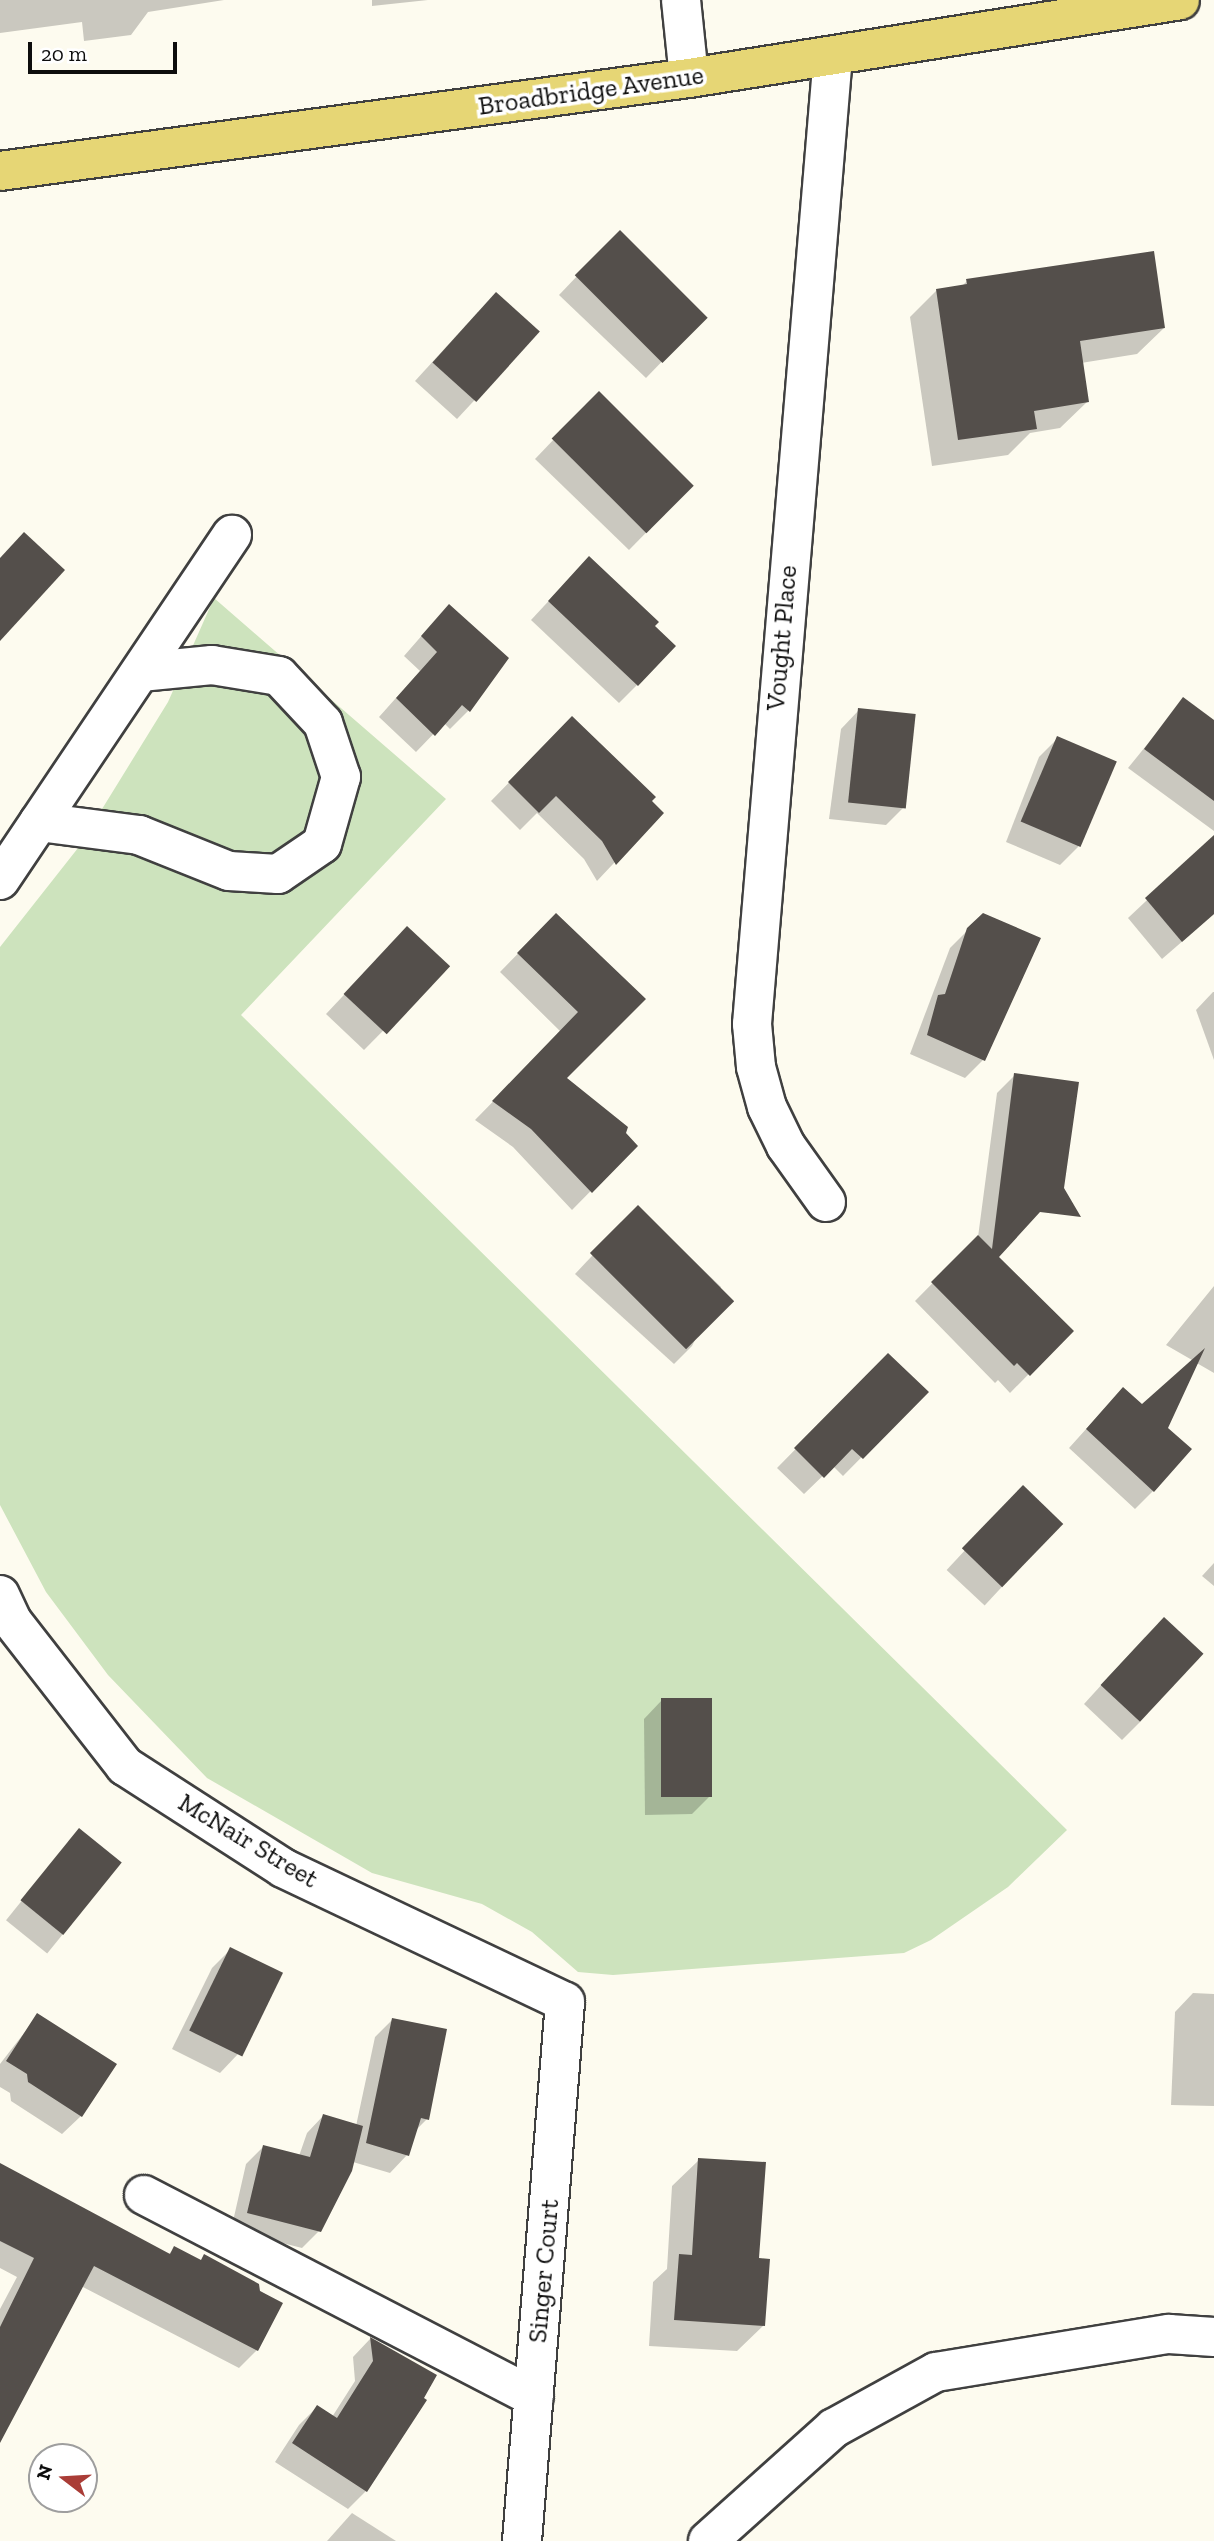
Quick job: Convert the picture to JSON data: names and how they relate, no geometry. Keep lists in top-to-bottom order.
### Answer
{
  "streets": {
    "main road": ["Broadbridge Avenue"],
    "street": ["Vought Place", "McNair Street", "Singer Court"]
  },
  "crossings": [
    ["Broadbridge Avenue", "Vought Place"],
    ["McNair Street", "Singer Court"]
  ],
  "scale_bar": "20 m",
  "north": "left"
}
